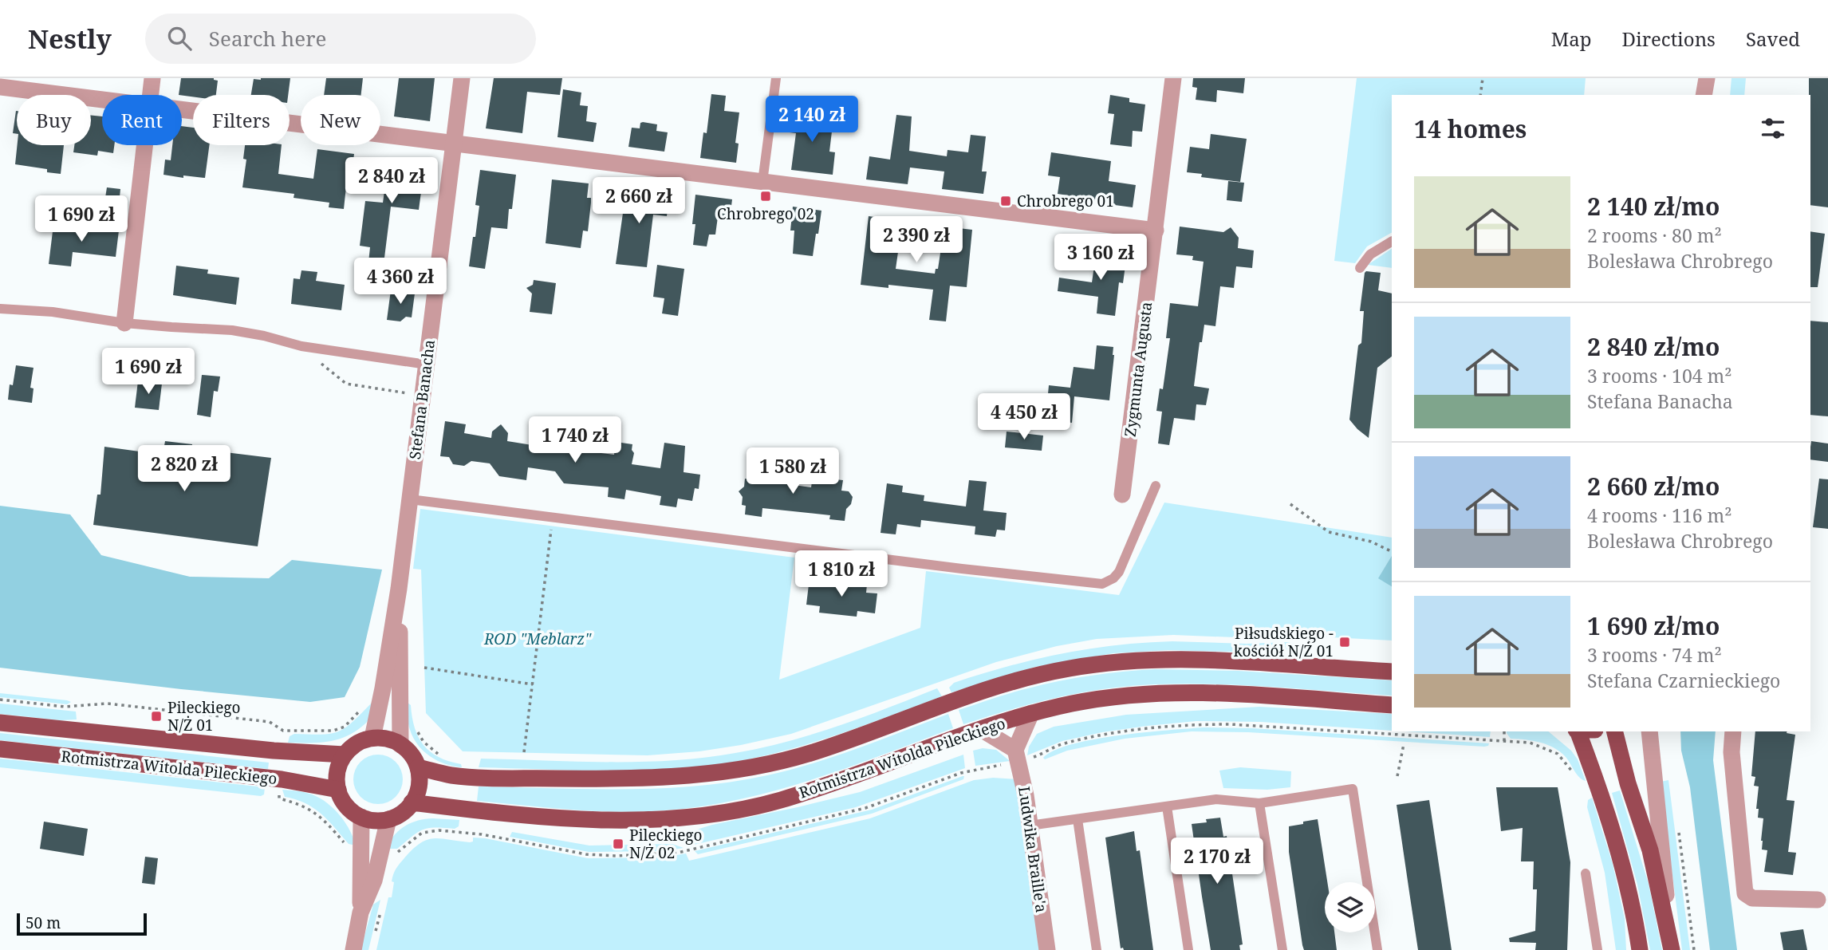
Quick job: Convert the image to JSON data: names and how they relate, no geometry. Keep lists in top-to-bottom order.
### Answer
{
  "streets": {
    "main road": ["Rotmistrza Witolda Pileckiego"],
    "street": ["Zygmunta Augusta", "Stefana Banacha", "Ludwika Braille'a"]
  },
  "crossings": [
    ["Stefana Banacha", "Rotmistrza Witolda Pileckiego"]
  ],
  "parks": ["ROD \"Meblarz\""],
  "places": {
    "transit": [
      "Chrobrego 02",
      "Chrobrego 01",
      "Piłsudskiego - kościół N/Ż 01",
      "Pileckiego N/Ż 01",
      "Pileckiego N/Ż 02"
    ]
  },
  "scale_bar": "50 m",
  "page": {
    "header": "Nestly",
    "search": "Search here",
    "nav": ["Map", "Directions", "Saved"],
    "chip": [
      "Buy",
      "Rent",
      "Filters",
      "New"
    ],
    "heading": "14 homes",
    "price": [
      "2 140 zł",
      "2 840 zł",
      "2 660 zł",
      "1 690 zł",
      "2 390 zł",
      "3 160 zł",
      "4 360 zł",
      "1 690 zł",
      "4 450 zł",
      "1 740 zł",
      "2 820 zł",
      "1 580 zł",
      "1 810 zł",
      "2 170 zł"
    ],
    "list": [
      {
        "name": "2 140 zł/mo",
        "note": "2 rooms · 80 m² · Bolesława Chrobrego"
      },
      {
        "name": "2 840 zł/mo",
        "note": "3 rooms · 104 m² · Stefana Banacha"
      },
      {
        "name": "2 660 zł/mo",
        "note": "4 rooms · 116 m² · Bolesława Chrobrego"
      },
      {
        "name": "1 690 zł/mo",
        "note": "3 rooms · 74 m² · Stefana Czarnieckiego"
      }
    ],
    "scale": "50 m"
  }
}
